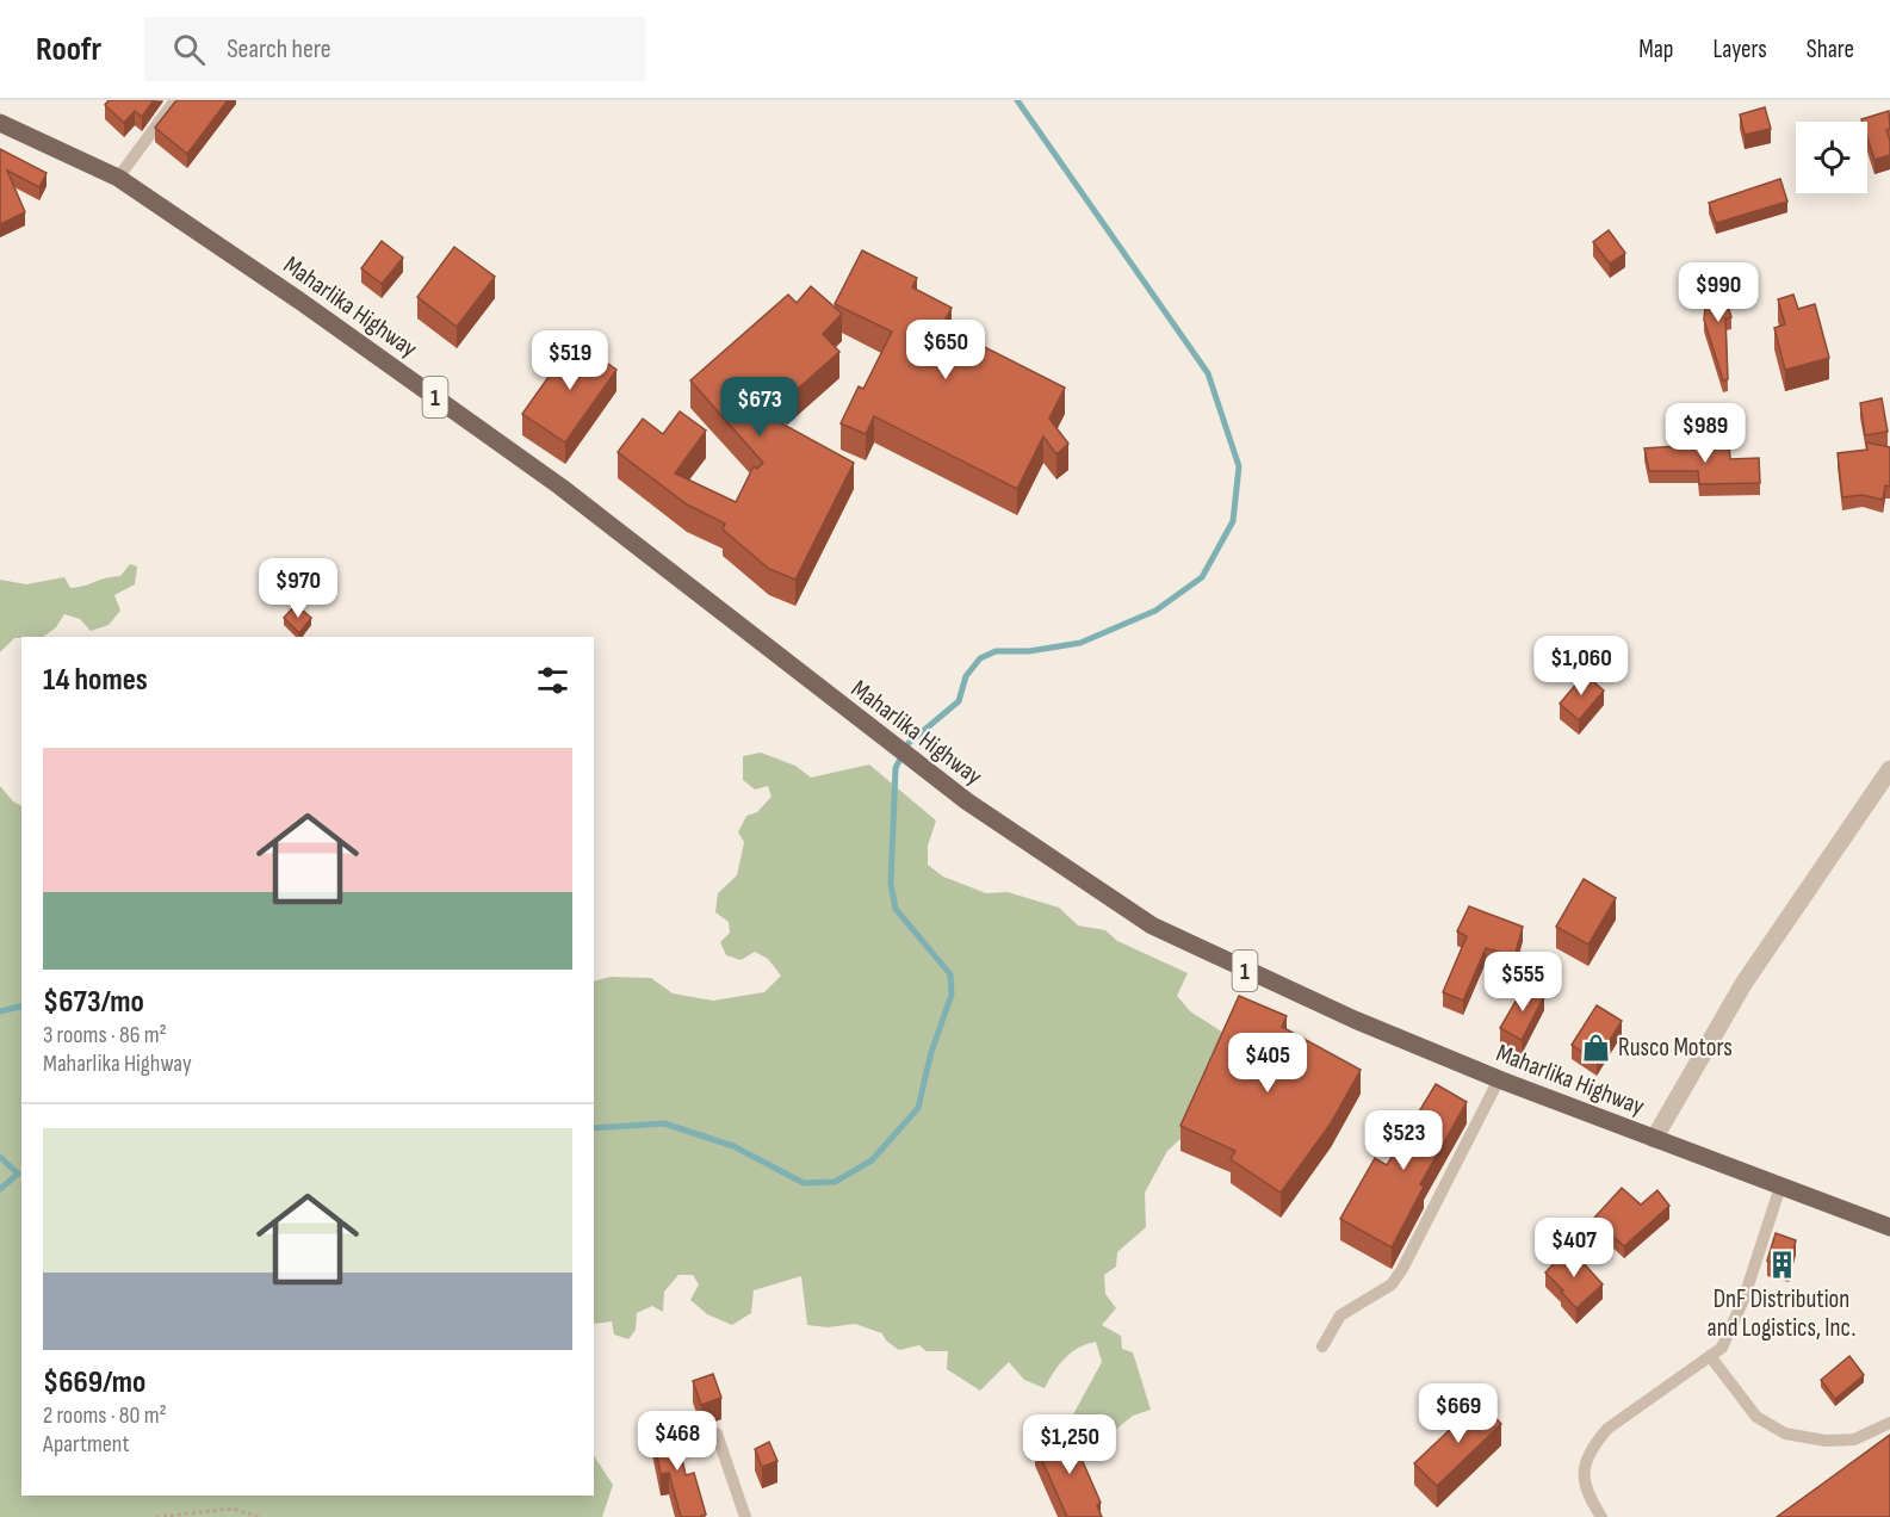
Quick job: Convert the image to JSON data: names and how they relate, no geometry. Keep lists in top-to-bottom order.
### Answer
{
  "streets": {
    "main road": ["Maharlika Highway", "1"]
  },
  "places": {
    "shop": ["Rusco Motors"],
    "building": ["DnF Distribution and Logistics, Inc."]
  },
  "page": {
    "header": "Roofr",
    "search": "Search here",
    "nav": ["Map", "Layers", "Share"],
    "price": [
      "$990",
      "$650",
      "$519",
      "$673",
      "$989",
      "$970",
      "$1,060",
      "$555",
      "$405",
      "$523",
      "$407",
      "$669",
      "$468",
      "$1,250"
    ],
    "heading": "14 homes",
    "list": [
      {
        "name": "$673/mo",
        "note": "3 rooms · 86 m² · Maharlika Highway"
      },
      {
        "name": "$669/mo",
        "note": "2 rooms · 80 m² · Apartment"
      }
    ]
  }
}
